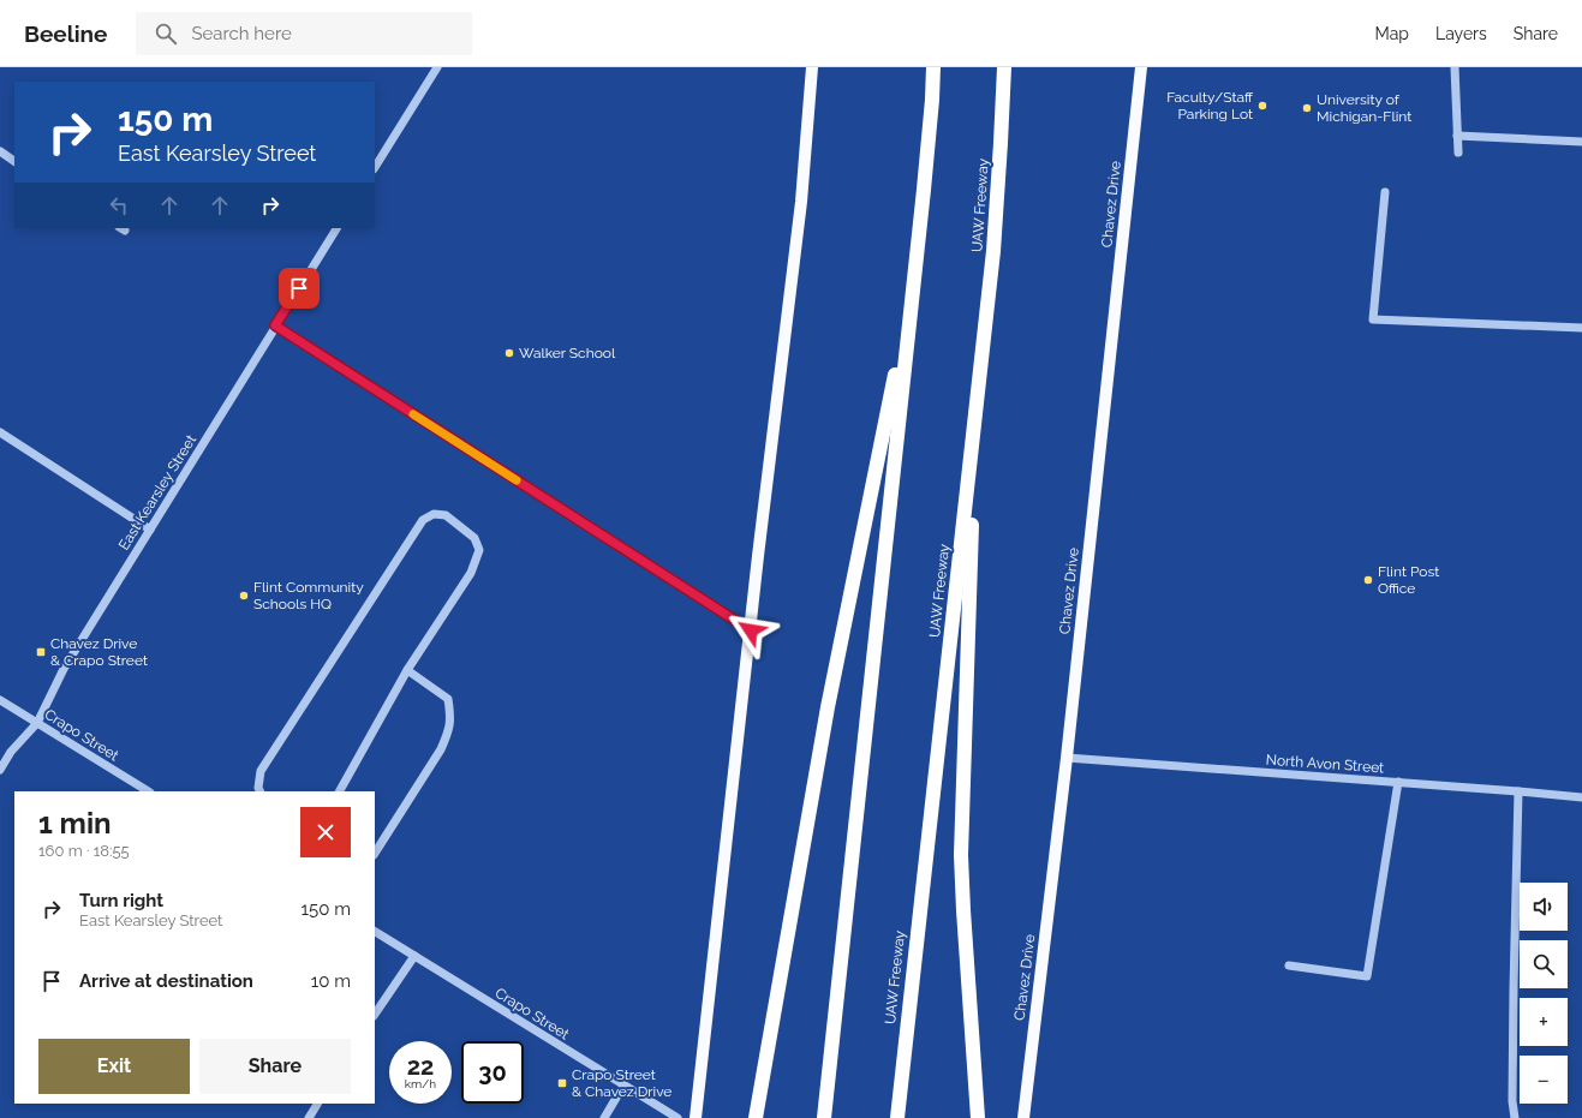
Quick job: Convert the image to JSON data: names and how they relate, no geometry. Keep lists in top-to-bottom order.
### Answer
{
  "streets": {
    "highway": ["UAW Freeway"],
    "main road": ["Chavez Drive"],
    "street": ["East Kearsley Street", "Crapo Street", "North Avon Street"]
  },
  "crossings": [
    ["Chavez Drive", "North Avon Street"],
    ["East Kearsley Street", "Crapo Street"]
  ],
  "places": {
    "other": [
      "Faculty/Staff Parking Lot",
      "University of Michigan-Flint",
      "Walker School",
      "Flint Post Office",
      "Flint Community Schools HQ"
    ],
    "transit": ["Chavez Drive & Crapo Street", "Crapo Street & Chavez Drive"]
  },
  "page": {
    "header": "Beeline",
    "search": "Search here",
    "nav": ["Map", "Layers", "Share"],
    "turn": ["150 m", "East Kearsley Street"],
    "heading": ["1 min", "160 m · 18:55"],
    "list": [
      {
        "name": "Turn right",
        "note": "East Kearsley Street",
        "value": "150 m"
      },
      {
        "name": "Arrive at destination",
        "value": "10 m"
      }
    ],
    "map_buttons": ["+", "−"],
    "buttons": ["Exit", "Share"],
    "speed": "22 km/h",
    "limit": "30"
  }
}
